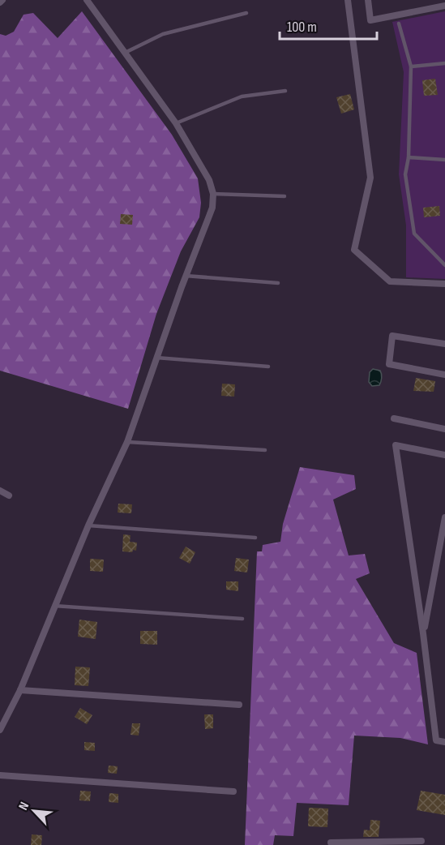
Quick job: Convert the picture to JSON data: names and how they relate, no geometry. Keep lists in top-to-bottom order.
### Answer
{
  "scale_bar": "100 m",
  "north": "top left"
}
